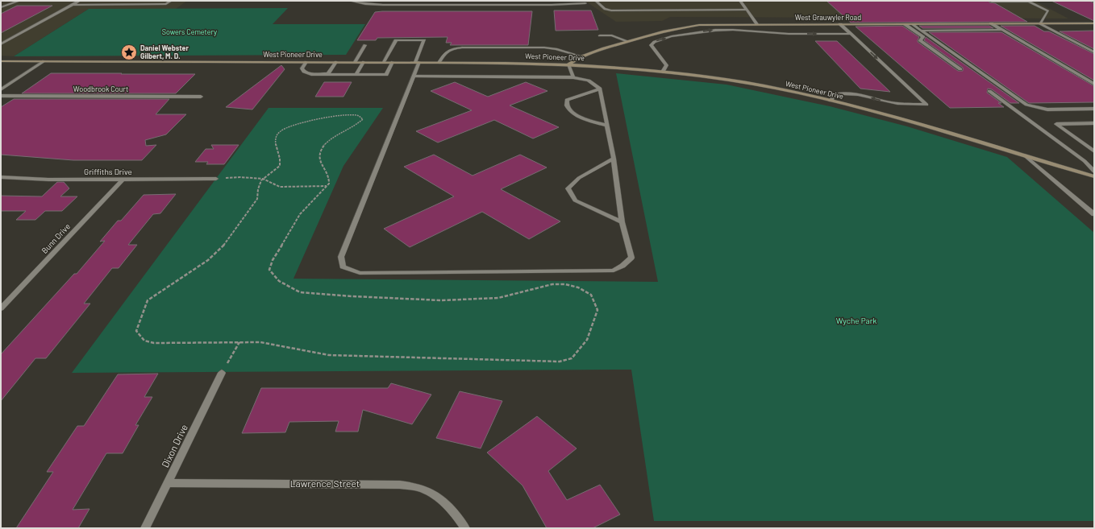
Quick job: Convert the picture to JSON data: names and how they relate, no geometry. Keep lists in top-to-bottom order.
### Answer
{
  "streets": {
    "main road": ["West Grauwyler Road", "West Pioneer Drive"],
    "street": [
      "Woodbrook Court",
      "Griffiths Drive",
      "Bunn Drive",
      "Dixon Drive",
      "Lawrence Street"
    ]
  },
  "crossings": [
    ["West Grauwyler Road", "West Pioneer Drive"],
    ["Griffiths Drive", "Bunn Drive"],
    ["Dixon Drive", "Lawrence Street"]
  ],
  "parks": ["Sowers Cemetery", "Wyche Park"],
  "places": {
    "place": ["Daniel Webster Gilbert, M. D."]
  }
}
